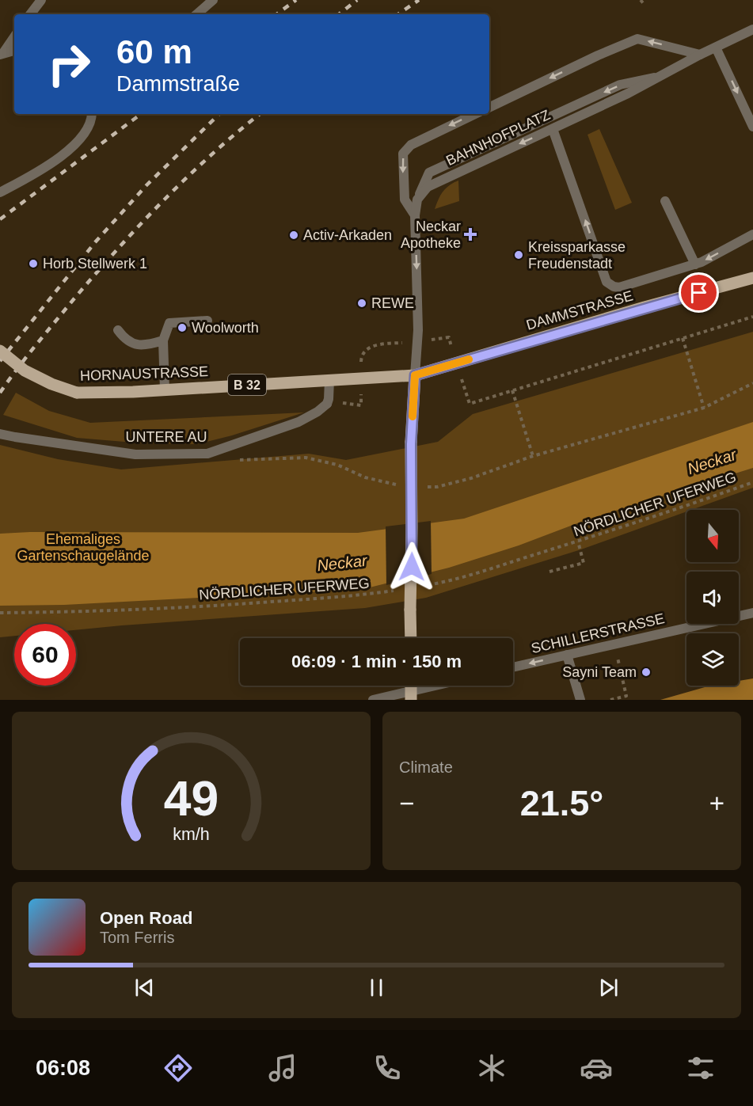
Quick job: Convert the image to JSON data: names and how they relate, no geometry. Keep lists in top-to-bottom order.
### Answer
{
  "streets": {
    "main road": ["DAMMSTRASSE", "HORNAUSTRASSE", "B 32"],
    "street": ["BAHNHOFPLATZ", "UNTERE AU", "SCHILLERSTRASSE"],
    "path": ["NÖRDLICHER UFERWEG"]
  },
  "crossings": [
    ["DAMMSTRASSE", "HORNAUSTRASSE"],
    ["HORNAUSTRASSE", "UNTERE AU"]
  ],
  "water": ["Neckar"],
  "parks": ["Ehemaliges Gartenschaugelände"],
  "places": {
    "health": ["Neckar Apotheke"],
    "other": [
      "Activ-Arkaden",
      "Kreissparkasse Freudenstadt",
      "Horb Stellwerk 1",
      "REWE",
      "Woolworth",
      "Sayni Team"
    ]
  },
  "north": "bottom",
  "page": {
    "turn": ["60 m", "Dammstraße"],
    "limit": "60",
    "trip": "06:09 · 1 min · 150 m",
    "tile": "Climate",
    "heat": ["−", "21.5°", "+"],
    "song": ["Open Road", "Tom Ferris"],
    "tabs": "06:08",
    "gauge": ["49", "km/h"]
  }
}
